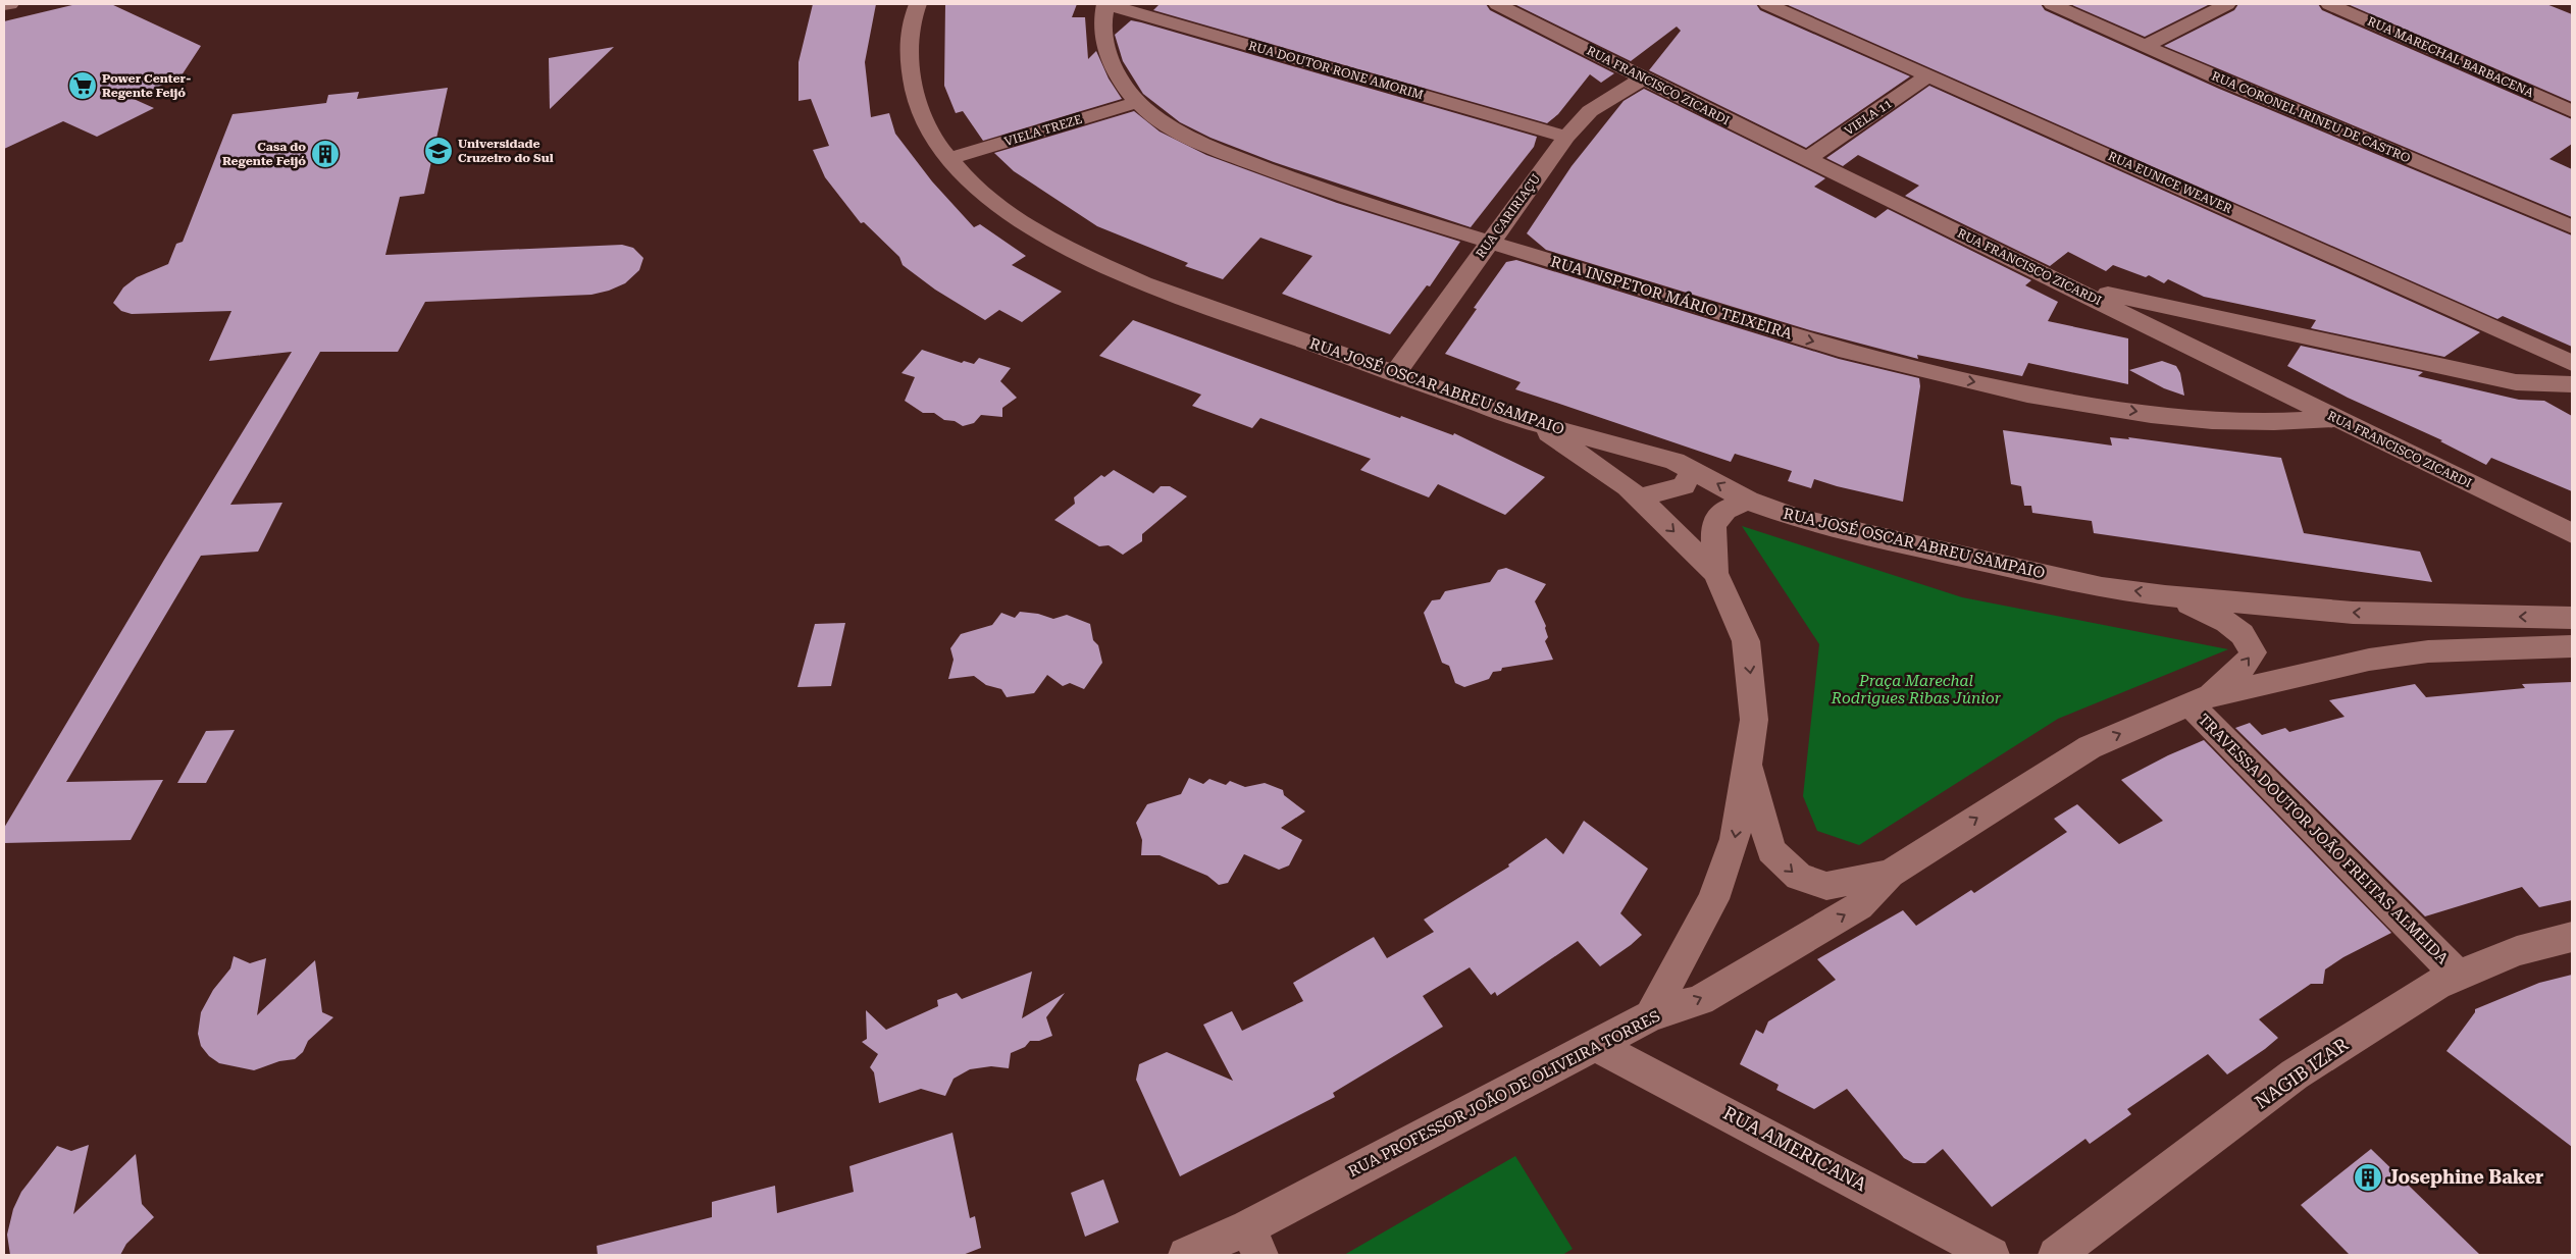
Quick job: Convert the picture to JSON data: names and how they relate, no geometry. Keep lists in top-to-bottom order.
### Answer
{
  "streets": {
    "street": [
      "RUA MARECHAL BARBACENA",
      "RUA DOUTOR RONE AMORIM",
      "RUA FRANCISCO ZICARDI",
      "VIELA 11",
      "RUA CORONEL IRINEU DE CASTRO",
      "VIELA TREZE",
      "RUA EUNICE WEAVER",
      "RUA CARIRIAÇU",
      "RUA INSPETOR MÁRIO TEIXEIRA",
      "RUA JOSÉ OSCAR ABREU SAMPAIO",
      "TRAVESSA DOUTOR JOÃO FREITAS ALMEIDA",
      "NAGIB IZAR",
      "RUA PROFESSOR JOÃO DE OLIVEIRA TORRES",
      "RUA AMERICANA"
    ]
  },
  "crossings": [
    ["RUA DOUTOR RONE AMORIM", "RUA CARIRIAÇU"],
    ["RUA DOUTOR RONE AMORIM", "RUA INSPETOR MÁRIO TEIXEIRA"],
    ["RUA FRANCISCO ZICARDI", "VIELA 11"],
    ["RUA FRANCISCO ZICARDI", "RUA CARIRIAÇU"],
    ["RUA FRANCISCO ZICARDI", "RUA INSPETOR MÁRIO TEIXEIRA"],
    ["VIELA 11", "RUA EUNICE WEAVER"],
    ["VIELA TREZE", "RUA INSPETOR MÁRIO TEIXEIRA"],
    ["VIELA TREZE", "RUA JOSÉ OSCAR ABREU SAMPAIO"],
    ["RUA CARIRIAÇU", "RUA INSPETOR MÁRIO TEIXEIRA"],
    ["RUA CARIRIAÇU", "RUA JOSÉ OSCAR ABREU SAMPAIO"],
    ["TRAVESSA DOUTOR JOÃO FREITAS ALMEIDA", "NAGIB IZAR"],
    ["TRAVESSA DOUTOR JOÃO FREITAS ALMEIDA", "RUA PROFESSOR JOÃO DE OLIVEIRA TORRES"],
    ["RUA PROFESSOR JOÃO DE OLIVEIRA TORRES", "RUA AMERICANA"]
  ],
  "one_way": ["RUA JOSÉ OSCAR ABREU SAMPAIO", "RUA PROFESSOR JOÃO DE OLIVEIRA TORRES"],
  "parks": ["Praça Marechal Rodrigues Ribas Júnior"],
  "places": {
    "supermarket": ["Power Center- Regente Feijó"],
    "school or university": ["Universidade Cruzeiro do Sul"],
    "building": ["Casa do Regente Feijó", "Josephine Baker"]
  }
}
